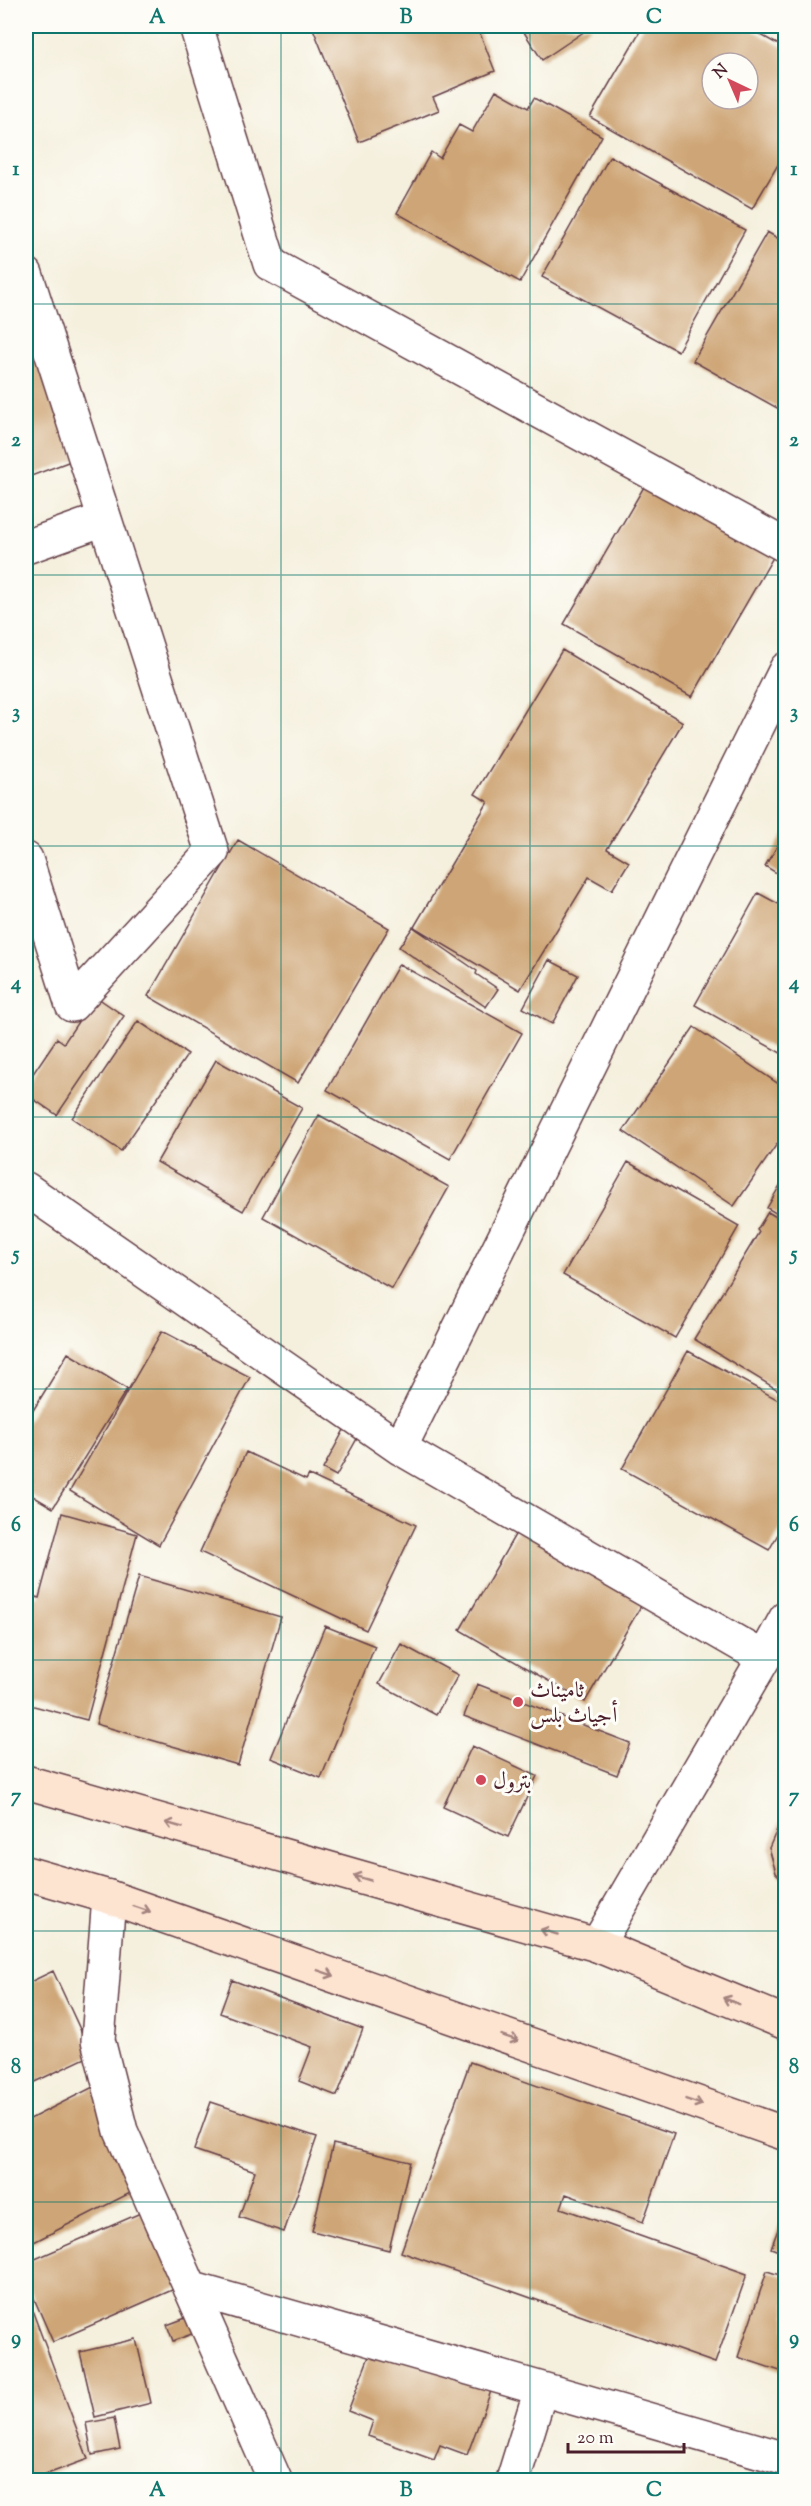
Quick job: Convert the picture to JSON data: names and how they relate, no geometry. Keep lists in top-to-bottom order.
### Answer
{
  "places": ["ثاميناث أجياث بلس", "بترول"],
  "scale_bar": "20 m",
  "north": "top left",
  "grid": {
    "columns": ["A", "B", "C"],
    "rows": [
      "1",
      "2",
      "3",
      "4",
      "5",
      "6",
      "7",
      "8",
      "9"
    ]
  }
}
